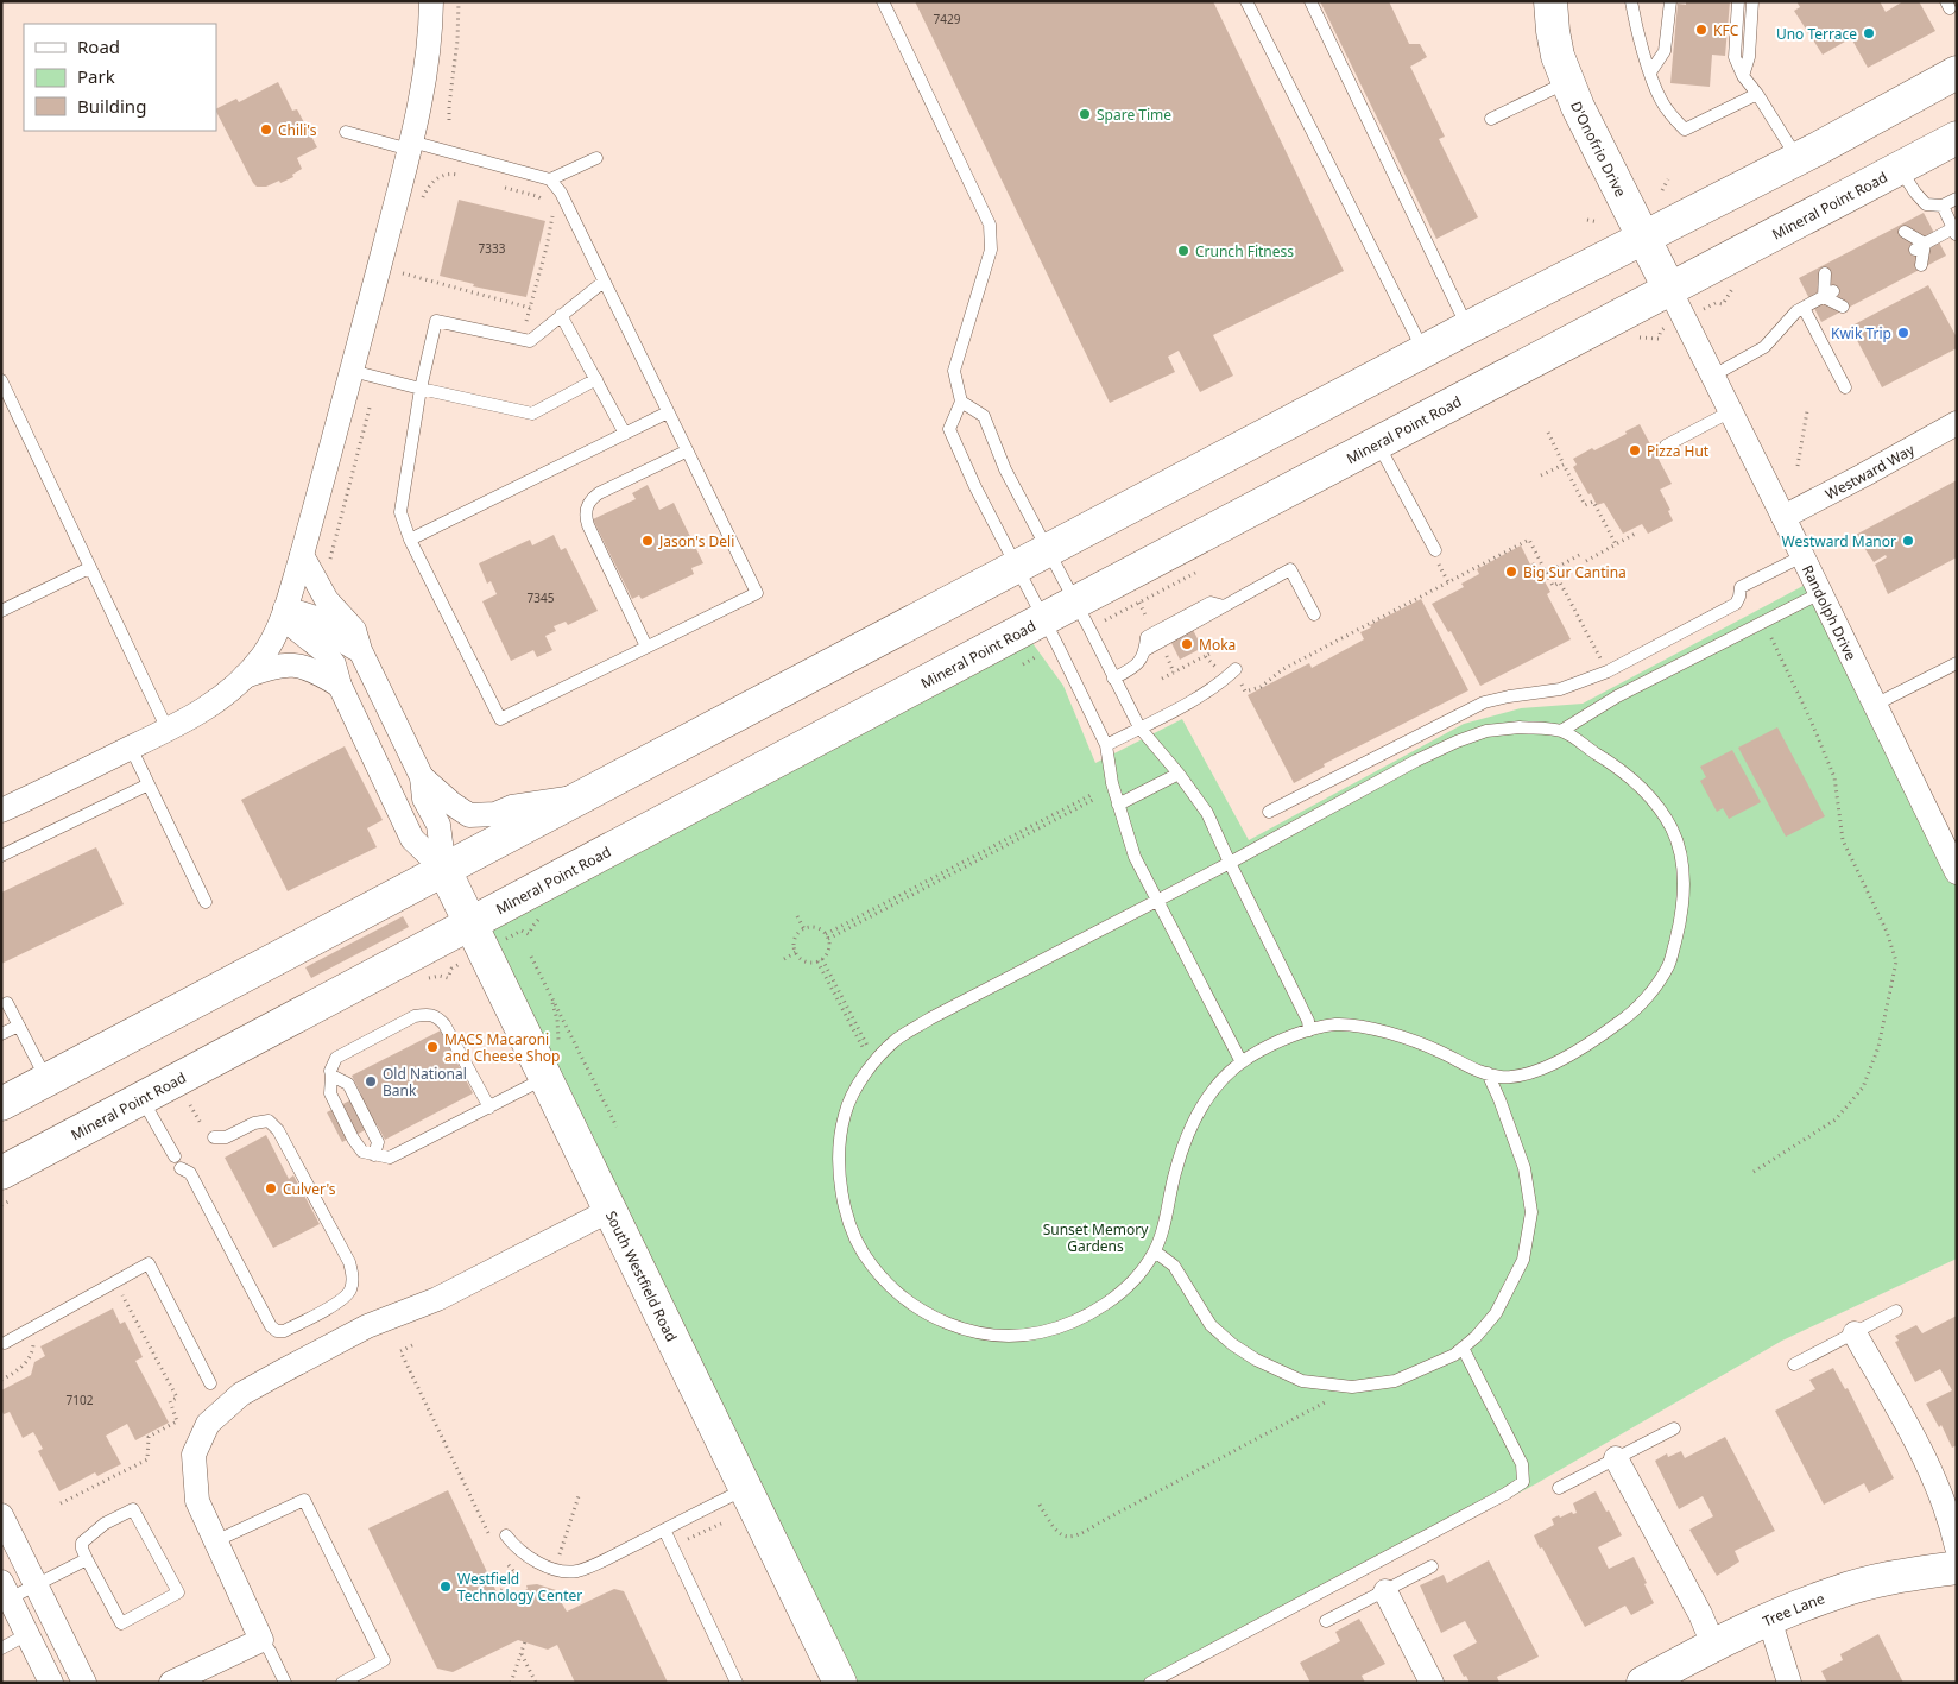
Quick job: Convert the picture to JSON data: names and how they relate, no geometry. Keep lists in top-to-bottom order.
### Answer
{
  "streets": {
    "main road": [
      "D'Onofrio Drive",
      "Mineral Point Road",
      "South Westfield Road",
      "Tree Lane"
    ],
    "street": ["Westward Way", "Randolph Drive"]
  },
  "crossings": [
    ["D'Onofrio Drive", "Mineral Point Road"],
    ["D'Onofrio Drive", "Randolph Drive"],
    ["Mineral Point Road", "Randolph Drive"],
    ["Mineral Point Road", "South Westfield Road"],
    ["Westward Way", "Randolph Drive"]
  ],
  "parks": ["Sunset Memory Gardens"],
  "places": [
    "KFC",
    "Uno Terrace",
    "Spare Time",
    "Chili's",
    "Crunch Fitness",
    "Kwik Trip",
    "Pizza Hut",
    "Jason's Deli",
    "Westward Manor",
    "Big Sur Cantina",
    "Moka",
    "MACS Macaroni and Cheese Shop",
    "Old National Bank",
    "Culver's",
    "Westfield Technology Center"
  ],
  "house_numbers": [
    "7429",
    "7333",
    "7345",
    "7102"
  ],
  "legend": ["Road", "Park", "Building"]
}
